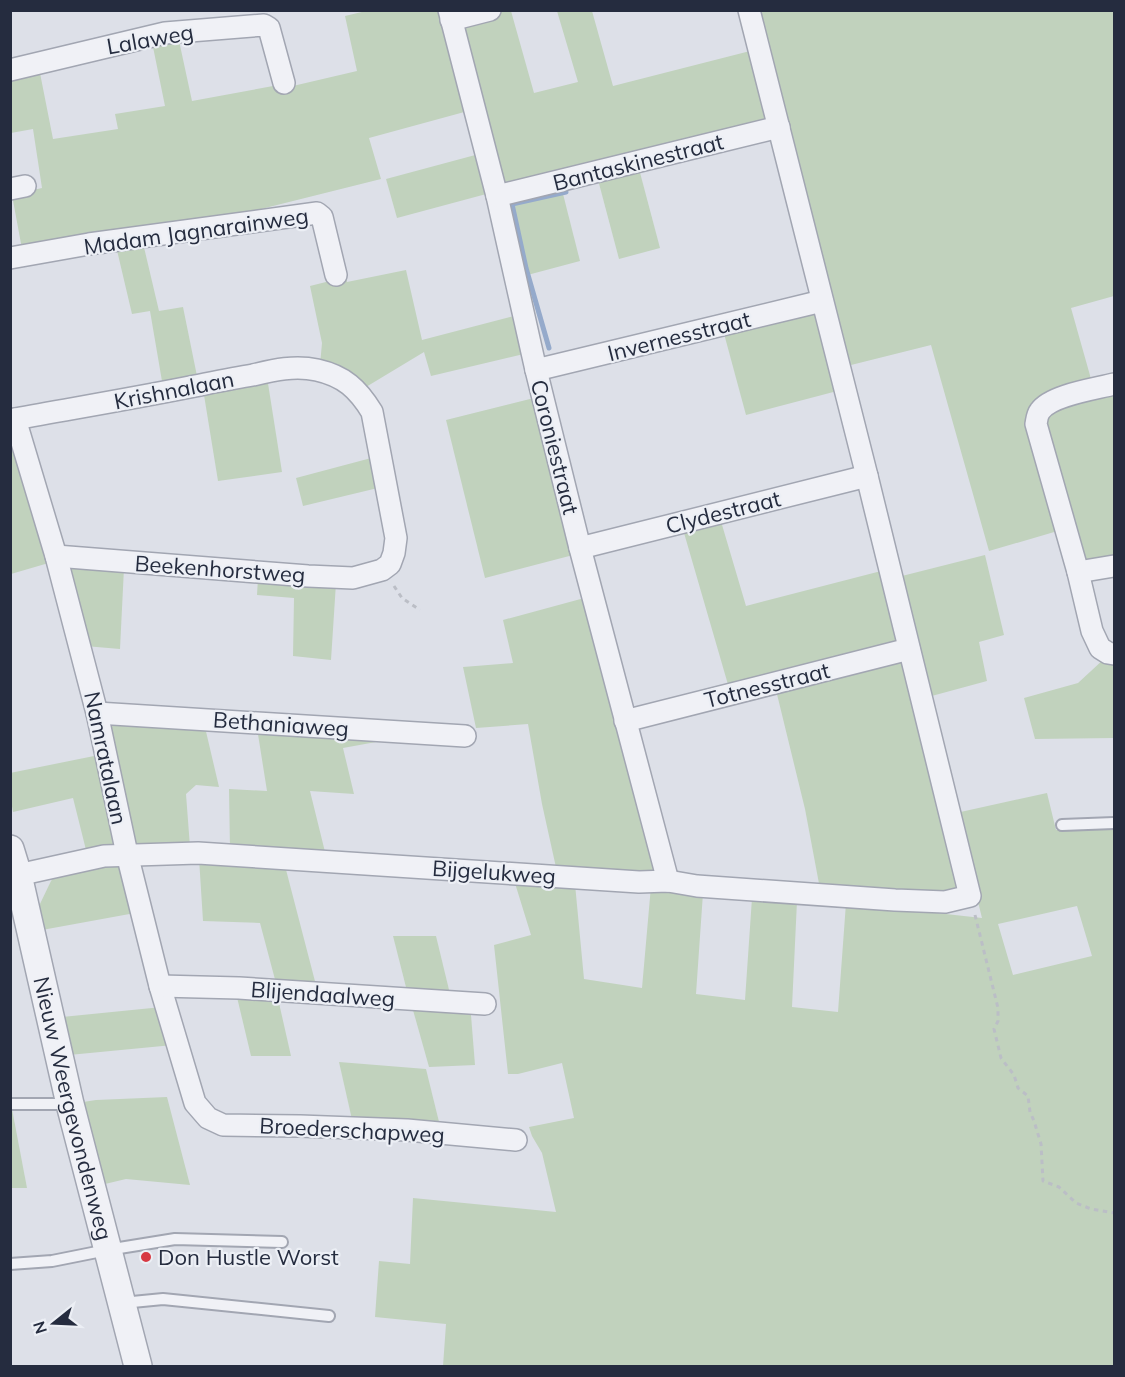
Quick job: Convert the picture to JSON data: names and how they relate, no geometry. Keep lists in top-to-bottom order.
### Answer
{
  "streets": {
    "street": [
      "Lalaweg",
      "Bantaskinestraat",
      "Madam Jagnarainweg",
      "Invernesstraat",
      "Krishnalaan",
      "Coroniestraat",
      "Clydestraat",
      "Beekenhorstweg",
      "Totnesstraat",
      "Bethaniaweg",
      "Namratalaan",
      "Bijgelukweg",
      "Blijendaalweg",
      "Nieuw Weergevondenweg",
      "Broederschapweg"
    ]
  },
  "crossings": [
    ["Bantaskinestraat", "Coroniestraat"],
    ["Invernesstraat", "Coroniestraat"],
    ["Krishnalaan", "Beekenhorstweg"],
    ["Krishnalaan", "Namratalaan"],
    ["Coroniestraat", "Clydestraat"],
    ["Coroniestraat", "Totnesstraat"],
    ["Coroniestraat", "Bijgelukweg"],
    ["Beekenhorstweg", "Namratalaan"],
    ["Bethaniaweg", "Namratalaan"],
    ["Namratalaan", "Bijgelukweg"],
    ["Namratalaan", "Blijendaalweg"],
    ["Namratalaan", "Broederschapweg"],
    ["Bijgelukweg", "Nieuw Weergevondenweg"]
  ],
  "places": ["Don Hustle Worst"],
  "north": "left"
}
